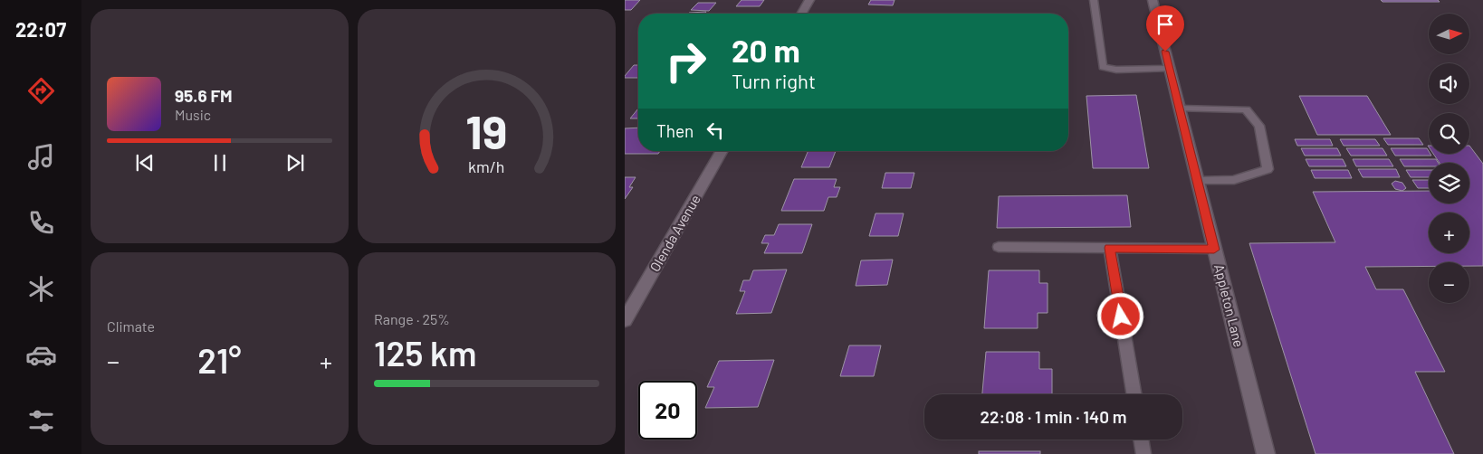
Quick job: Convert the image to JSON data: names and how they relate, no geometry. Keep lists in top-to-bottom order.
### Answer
{
  "streets": {
    "street": ["Olenda Avenue", "Appleton Lane"]
  },
  "north": "right",
  "page": {
    "tabs": "22:07",
    "map_buttons": ["+", "−"],
    "turn": ["20 m", "Turn right"],
    "song": ["95.6 FM", "Music"],
    "then": "Then",
    "tile": [
      "Climate",
      ["Range · 25%", "125 km"]
    ],
    "heat": ["−", "21°", "+"],
    "limit": "20",
    "trip": "22:08 · 1 min · 140 m",
    "gauge": ["19", "km/h"]
  }
}
